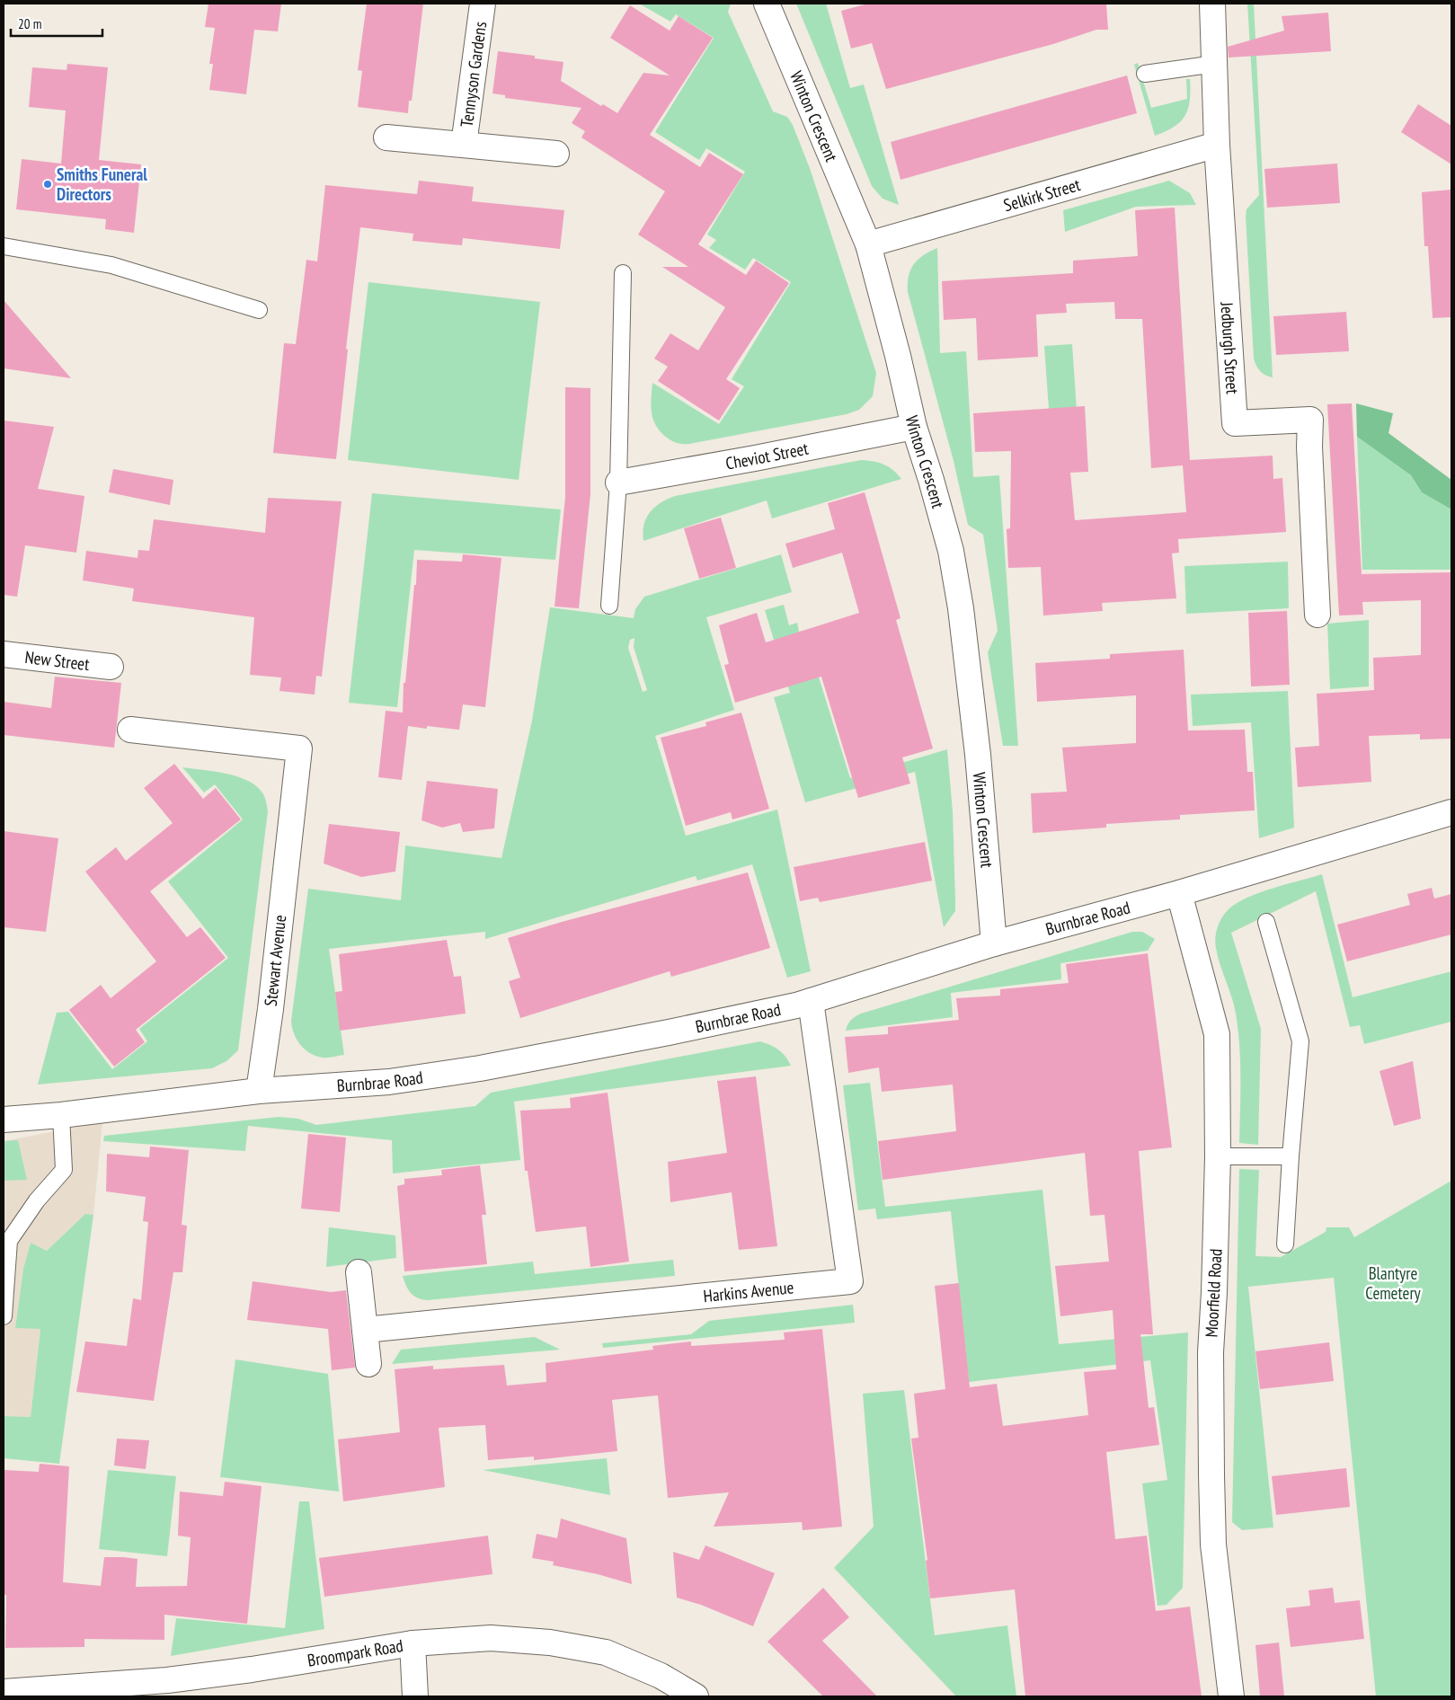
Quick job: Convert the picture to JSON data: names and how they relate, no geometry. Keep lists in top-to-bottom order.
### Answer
{
  "streets": {
    "street": [
      "Tennyson Gardens",
      "Winton Crescent",
      "Selkirk Street",
      "Jedburgh Street",
      "Cheviot Street",
      "New Street",
      "Burnbrae Road",
      "Stewart Avenue",
      "Harkins Avenue",
      "Moorfield Road",
      "Broompark Road"
    ]
  },
  "crossings": [
    ["Winton Crescent", "Selkirk Street"],
    ["Winton Crescent", "Cheviot Street"],
    ["Winton Crescent", "Burnbrae Road"],
    ["Selkirk Street", "Jedburgh Street"],
    ["Burnbrae Road", "Stewart Avenue"],
    ["Burnbrae Road", "Harkins Avenue"],
    ["Burnbrae Road", "Moorfield Road"]
  ],
  "parks": ["Blantyre Cemetery"],
  "places": ["Smiths Funeral Directors"],
  "scale_bar": "20 m"
}
